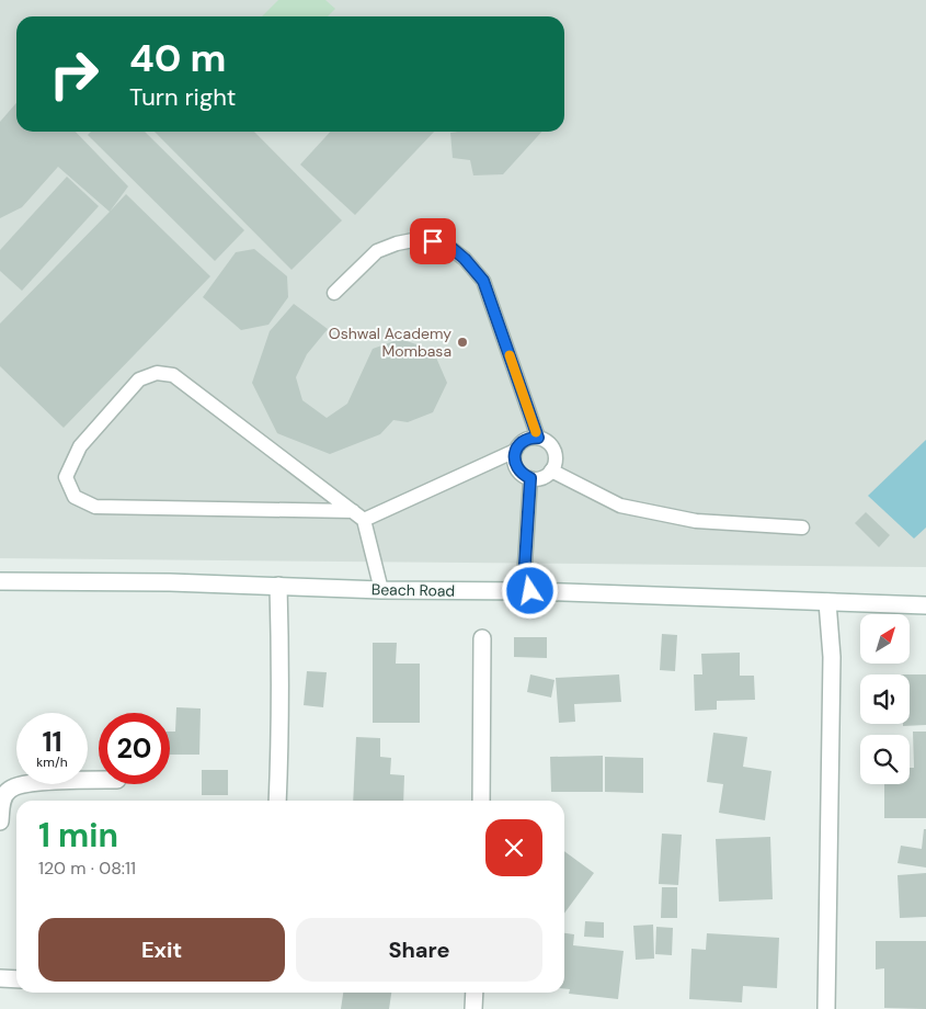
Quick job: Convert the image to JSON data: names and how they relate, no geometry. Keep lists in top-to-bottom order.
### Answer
{
  "streets": {
    "street": ["Beach Road"]
  },
  "places": ["Oshwal Academy Mombasa"],
  "north": "top right",
  "page": {
    "turn": ["40 m", "Turn right"],
    "speed": "11 km/h",
    "limit": "20",
    "heading": ["1 min", "120 m · 08:11"],
    "buttons": ["Exit", "Share"]
  }
}
